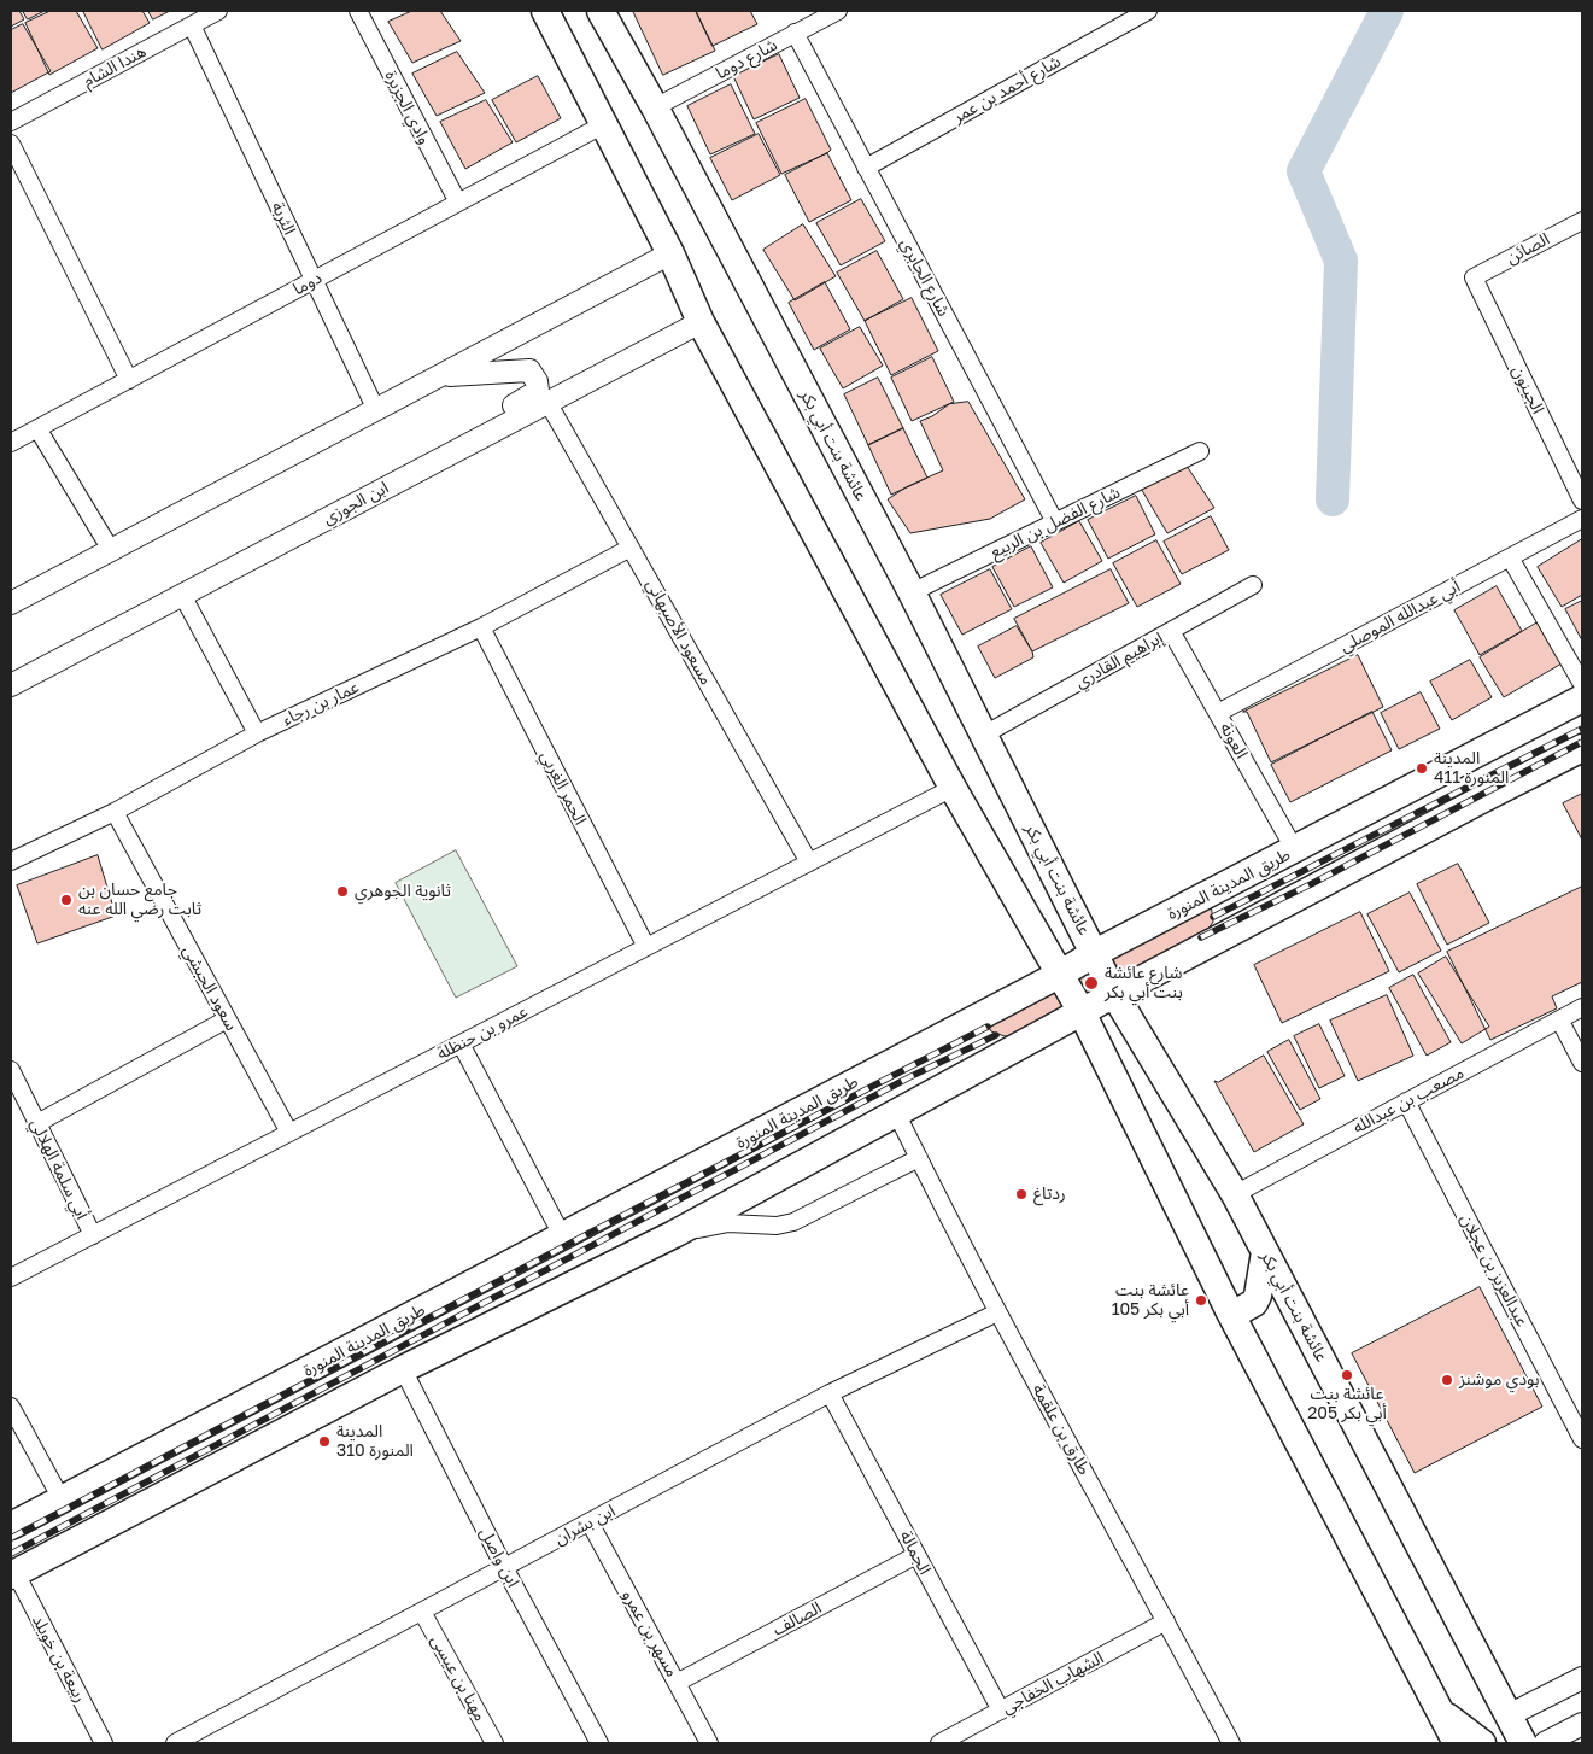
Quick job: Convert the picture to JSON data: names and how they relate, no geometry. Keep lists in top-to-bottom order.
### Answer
{
  "streets": {
    "main road": ["عائشة بنت أبي بكر", "طريق المدينة المنورة"],
    "street": [
      "شارع دوما",
      "هندا الشام",
      "شارع أحمد بن عمر",
      "وادي الجزيرة",
      "الثربة",
      "الصائن",
      "شارع الجابري",
      "دوما",
      "الجينون",
      "ابن الجوزي",
      "شارع الفضل بن الربيع",
      "أبي عبدالله الموصلي",
      "مسعود الأصبهاني",
      "إبراهيم القادري",
      "عمار بن رجاء",
      "العونة",
      "الحمر الغربي",
      "سعود الحبشي",
      "عمرو بن حنظلة",
      "مصعب بن عبدالله",
      "أبي سلمة الهلالي",
      "عبدالعزيز بن عجلان",
      "طارق بن علقمة",
      "ابن بشران",
      "الجمالة",
      "ابن واصل",
      "الصالف",
      "مسهر بن عمرو",
      "ربيعة بن خويلد",
      "مهنا بن عيسى",
      "الشهاب الخفاجي"
    ]
  },
  "crossings": [
    ["شارع دوما", "شارع الجابري"],
    ["شارع دوما", "عائشة بنت أبي بكر"],
    ["هندا الشام", "الثربة"],
    ["شارع أحمد بن عمر", "شارع الجابري"],
    ["وادي الجزيرة", "دوما"],
    ["الثربة", "دوما"],
    ["الصائن", "الجينون"],
    ["شارع الجابري", "شارع الفضل بن الربيع"],
    ["عائشة بنت أبي بكر", "شارع الفضل بن الربيع"],
    ["عائشة بنت أبي بكر", "إبراهيم القادري"],
    ["عائشة بنت أبي بكر", "طريق المدينة المنورة"],
    ["عائشة بنت أبي بكر", "مصعب بن عبدالله"],
    ["ابن الجوزي", "مسعود الأصبهاني"],
    ["أبي عبدالله الموصلي", "العونة"],
    ["مسعود الأصبهاني", "عمار بن رجاء"],
    ["مسعود الأصبهاني", "عمرو بن حنظلة"],
    ["إبراهيم القادري", "العونة"],
    ["عمار بن رجاء", "الحمر الغربي"],
    ["عمار بن رجاء", "سعود الحبشي"],
    ["العونة", "طريق المدينة المنورة"],
    ["الحمر الغربي", "عمرو بن حنظلة"],
    ["سعود الحبشي", "عمرو بن حنظلة"],
    ["عمرو بن حنظلة", "أبي سلمة الهلالي"],
    ["مصعب بن عبدالله", "عبدالعزيز بن عجلان"],
    ["طارق بن علقمة", "ابن بشران"],
    ["طارق بن علقمة", "الشهاب الخفاجي"],
    ["ابن بشران", "الجمالة"],
    ["ابن بشران", "ابن واصل"],
    ["ابن بشران", "مسهر بن عمرو"],
    ["ابن بشران", "مهنا بن عيسى"],
    ["الجمالة", "الصالف"],
    ["الجمالة", "الشهاب الخفاجي"],
    ["الصالف", "مسهر بن عمرو"]
  ],
  "places": [
    "المدينة المنورة 411",
    "ثانوية الجوهري",
    "جامع حسان بن ثابت رضي الله عنه",
    "شارع عائشة بنت أبي بكر",
    "ردتاغ",
    "عائشة بنت أبي بكر 105",
    "عائشة بنت أبي بكر 205",
    "بودي موشنز",
    "المدينة المنورة 310"
  ]
}
